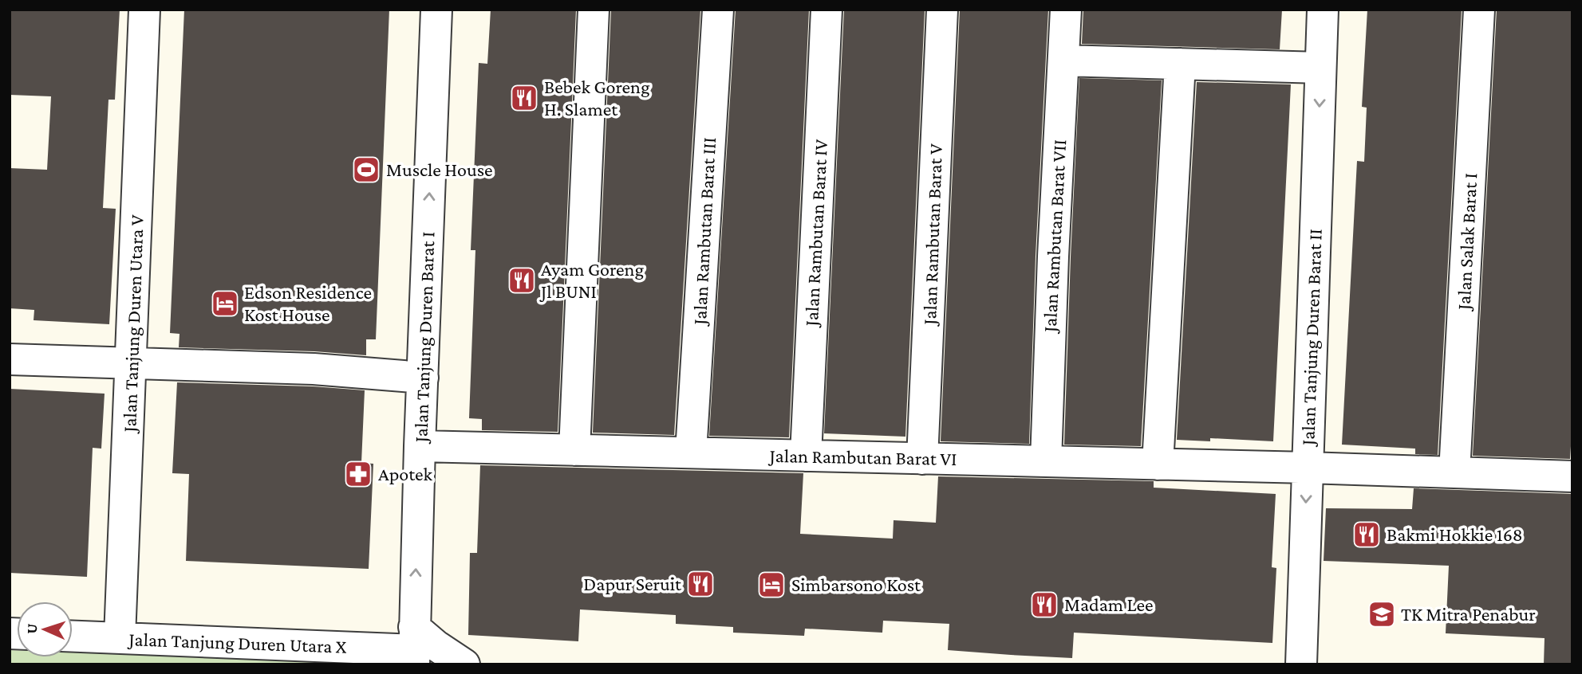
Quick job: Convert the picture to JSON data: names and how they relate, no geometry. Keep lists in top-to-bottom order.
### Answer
{
  "streets": {
    "street": [
      "Jalan Rambutan Barat III",
      "Jalan Rambutan Barat IV",
      "Jalan Rambutan Barat V",
      "Jalan Rambutan Barat VII",
      "Jalan Salak Barat I",
      "Jalan Tanjung Duren Utara V",
      "Jalan Tanjung Duren Barat I",
      "Jalan Tanjung Duren Barat II",
      "Jalan Rambutan Barat VI",
      "Jalan Tanjung Duren Utara X"
    ]
  },
  "crossings": [
    ["Jalan Rambutan Barat III", "Jalan Rambutan Barat VI"],
    ["Jalan Rambutan Barat IV", "Jalan Rambutan Barat VI"],
    ["Jalan Rambutan Barat V", "Jalan Rambutan Barat VI"],
    ["Jalan Rambutan Barat VII", "Jalan Rambutan Barat VI"],
    ["Jalan Salak Barat I", "Jalan Rambutan Barat VI"],
    ["Jalan Tanjung Duren Utara V", "Jalan Tanjung Duren Utara X"],
    ["Jalan Tanjung Duren Barat I", "Jalan Rambutan Barat VI"],
    ["Jalan Tanjung Duren Barat I", "Jalan Tanjung Duren Utara X"],
    ["Jalan Tanjung Duren Barat II", "Jalan Rambutan Barat VI"]
  ],
  "places": {
    "restaurant": [
      "Bebek Goreng H. Slamet",
      "Ayam Goreng Jl BUNI",
      "Bakmi Hokkie 168",
      "Dapur Seruit",
      "Madam Lee"
    ],
    "sports": ["Muscle House"],
    "hotel": ["Edson Residence Kost House", "Simbarsono Kost"],
    "pharmacy": ["Apotek"],
    "school or university": ["TK Mitra Penabur"]
  },
  "north": "left"
}
